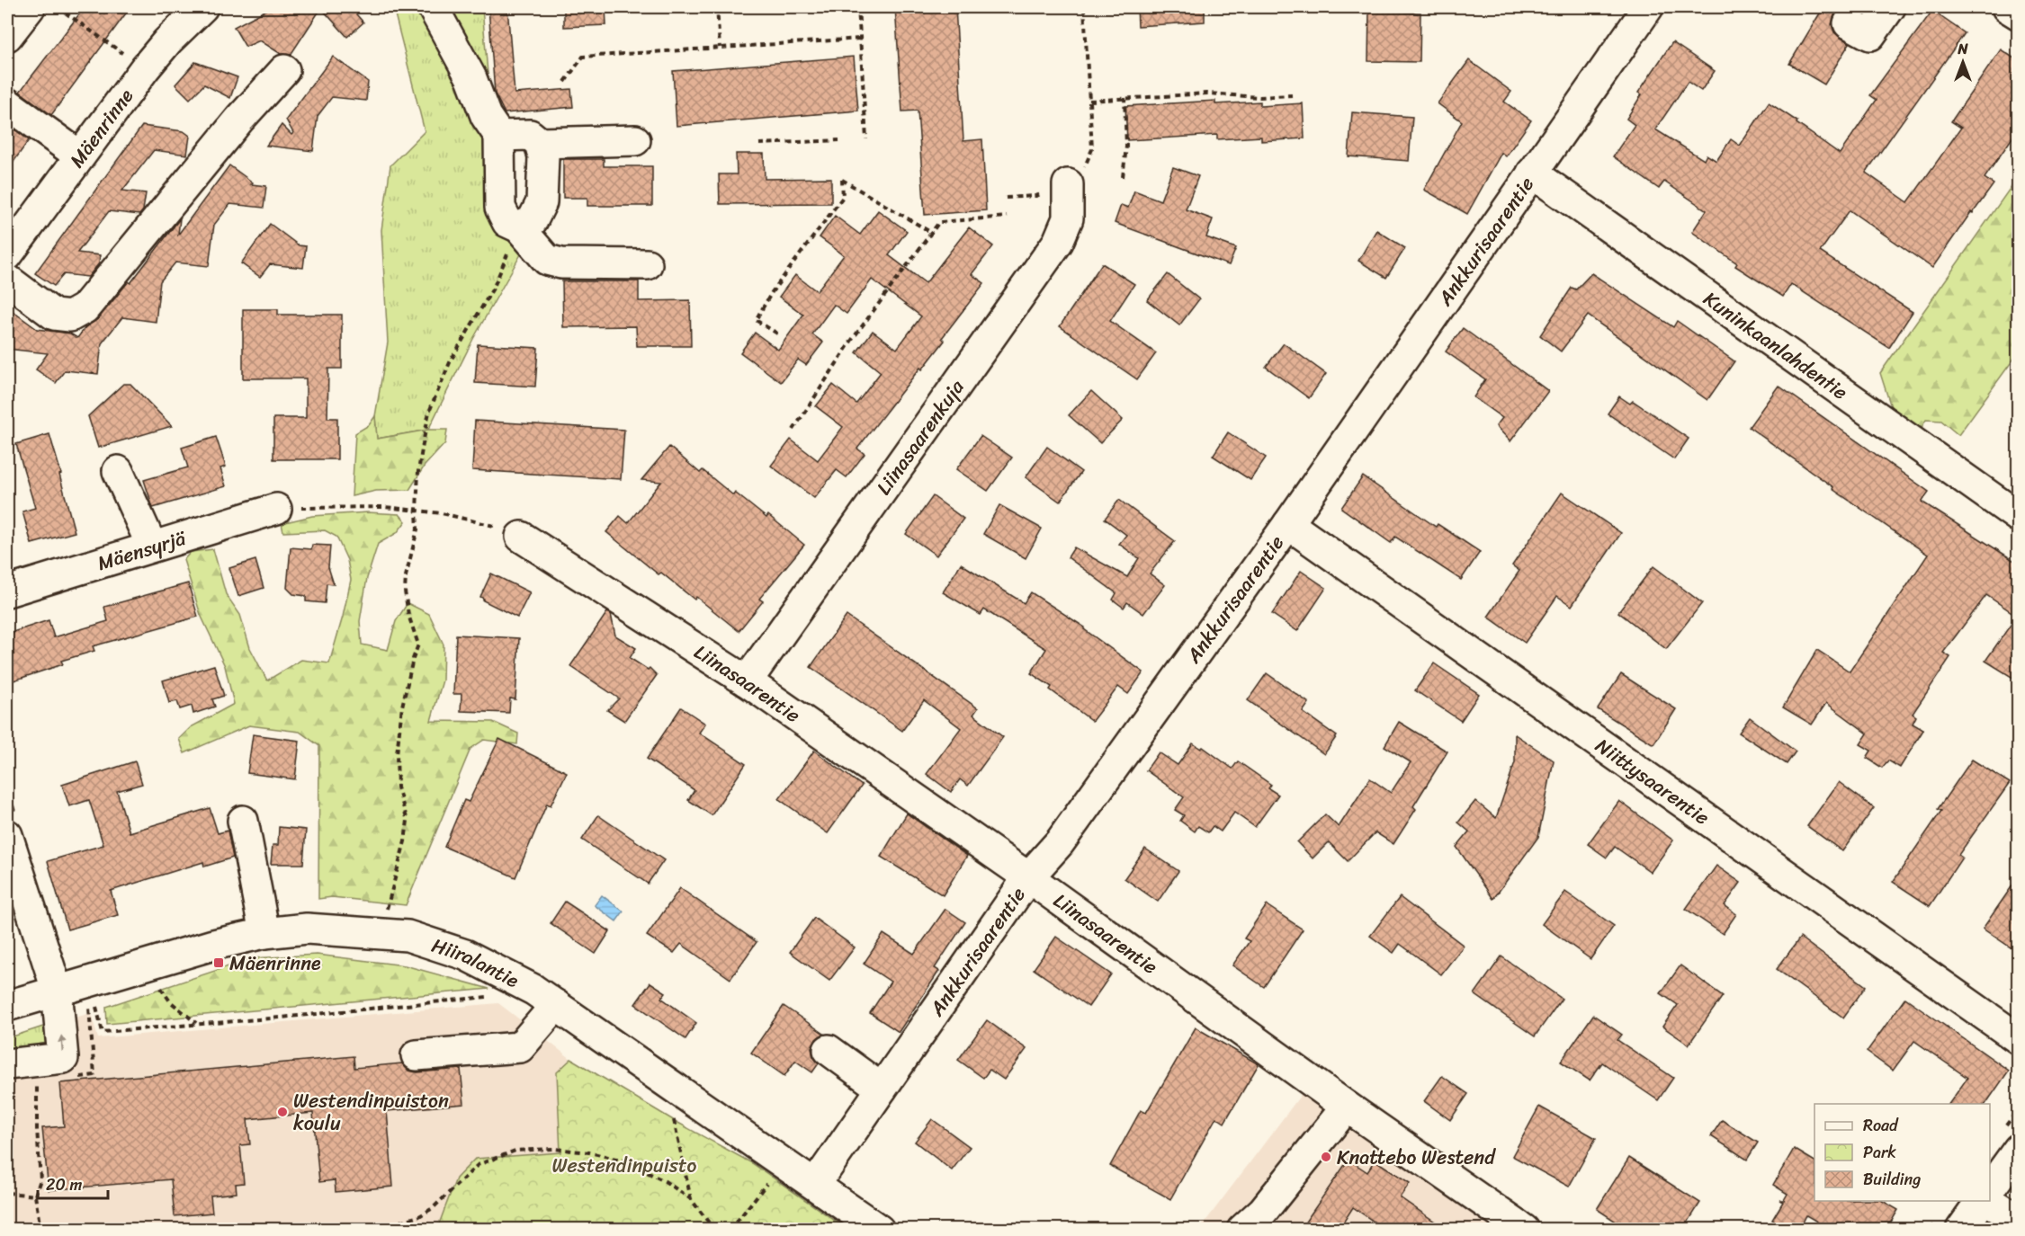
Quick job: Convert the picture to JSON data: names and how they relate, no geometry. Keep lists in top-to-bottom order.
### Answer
{
  "streets": {
    "street": [
      "Mäenrinne",
      "Ankkurisaarentie",
      "Kuninkaanlahdentie",
      "Liinasaarenkuja",
      "Mäensyrjä",
      "Liinasaarentie",
      "Niittysaarentie",
      "Hiiralantie"
    ]
  },
  "crossings": [
    ["Ankkurisaarentie", "Kuninkaanlahdentie"],
    ["Ankkurisaarentie", "Liinasaarentie"],
    ["Ankkurisaarentie", "Niittysaarentie"],
    ["Ankkurisaarentie", "Hiiralantie"],
    ["Liinasaarenkuja", "Liinasaarentie"]
  ],
  "parks": ["Westendinpuisto"],
  "places": {
    "transit": ["Mäenrinne"],
    "other": ["Westendinpuiston koulu", "Knattebo Westend"]
  },
  "legend": ["Road", "Park", "Building"],
  "scale_bar": "20 m",
  "north": "top"
}
